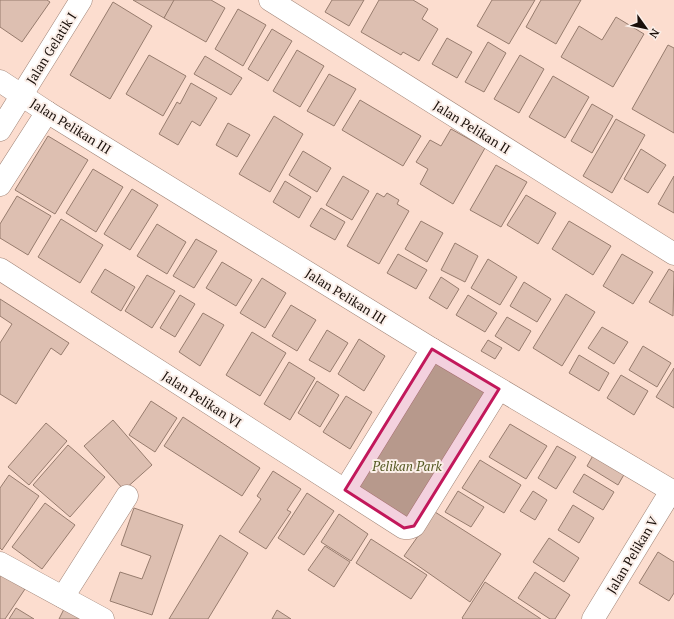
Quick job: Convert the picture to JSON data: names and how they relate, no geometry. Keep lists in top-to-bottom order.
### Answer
{
  "streets": {
    "street": [
      "Jalan Gelatik I",
      "Jalan Pelikan III",
      "Jalan Pelikan II",
      "Jalan Pelikan VI",
      "Jalan Pelikan V"
    ]
  },
  "crossings": [
    ["Jalan Gelatik I", "Jalan Pelikan III"],
    ["Jalan Pelikan III", "Jalan Pelikan VI"],
    ["Jalan Pelikan III", "Jalan Pelikan V"]
  ],
  "parks": ["Pelikan Park"],
  "north": "bottom right"
}
